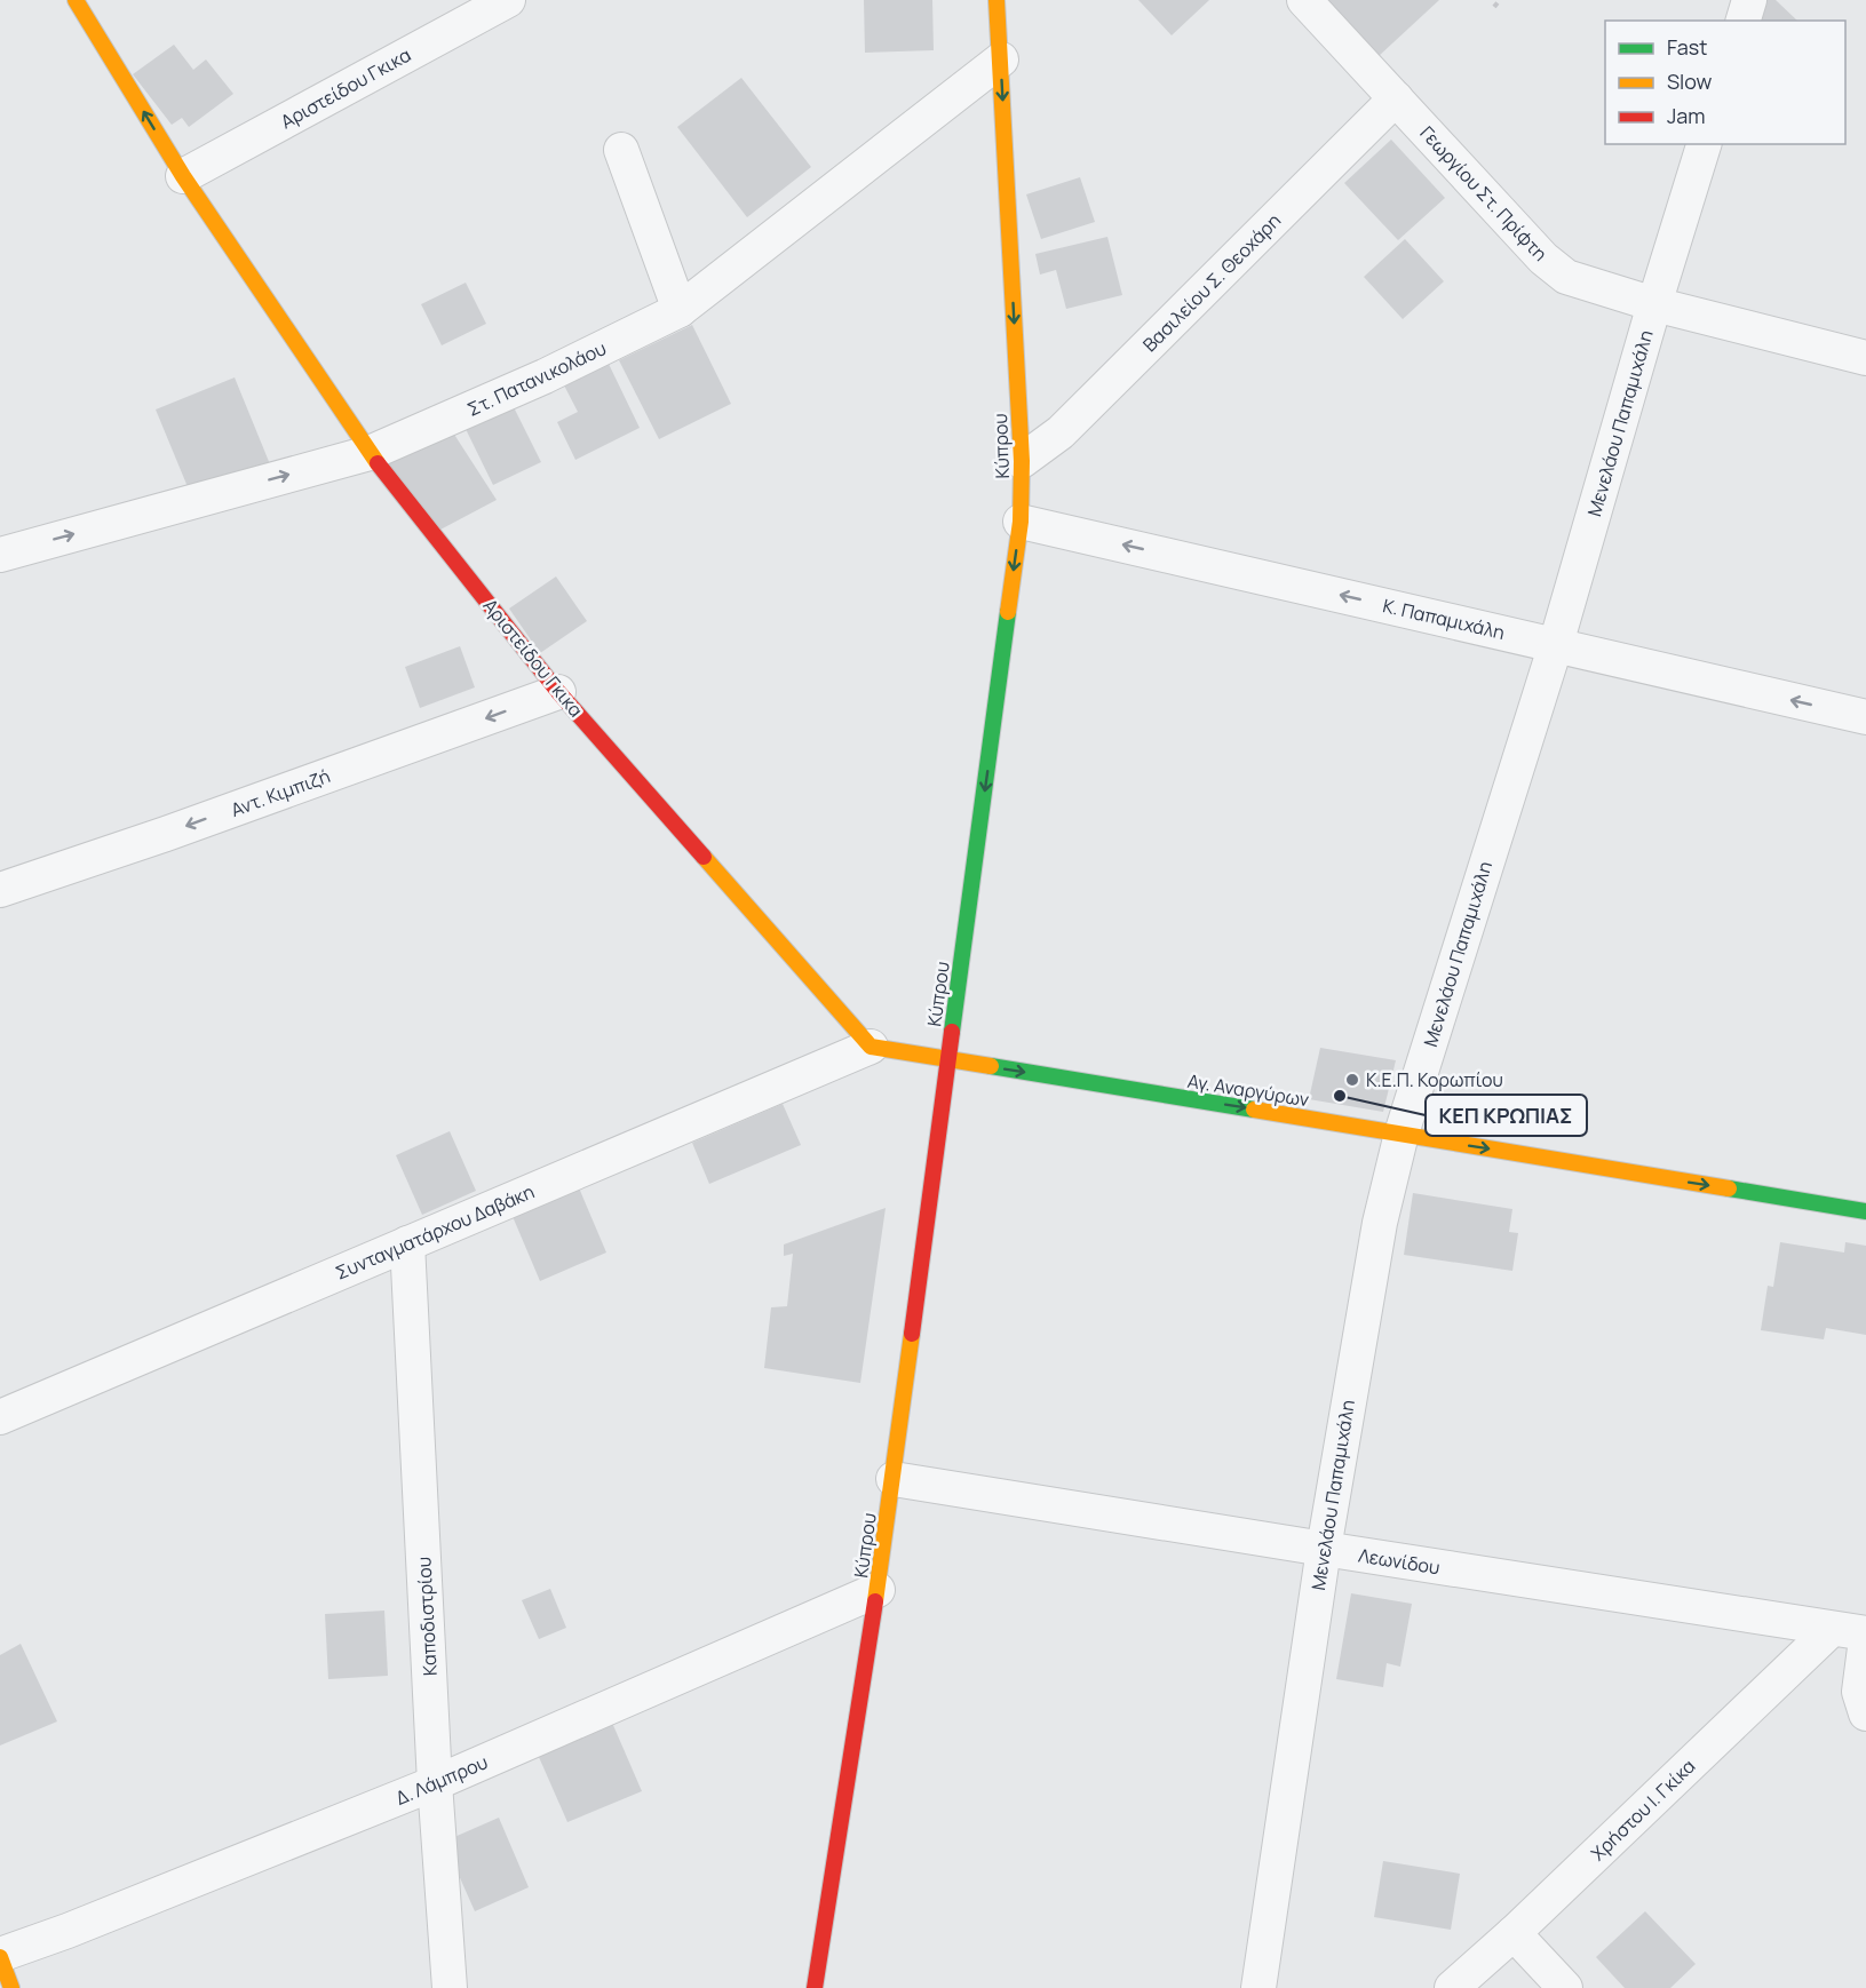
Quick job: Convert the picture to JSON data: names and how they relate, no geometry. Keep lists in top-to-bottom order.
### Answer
{
  "streets": {
    "street": [
      "Αριστείδου Γκικα",
      "Γεωργίου Στ. Πρίφτη",
      "Βασιλείου Σ. Θεοχάρη",
      "Στ. Πατανικολάου",
      "Μενελάου Παπαμιχάλη",
      "Κύπρου",
      "Κ. Παπαμιχάλη",
      "Αντ. Κιμπιζή",
      "Αγ. Αναργύρων",
      "Συνταγματάρχου Δαβάκη",
      "Λεωνίδου",
      "Καποδιστρίου",
      "Δ. Λάμπρου",
      "Χρήστου Ι. Γκίκα"
    ]
  },
  "crossings": [
    ["Αριστείδου Γκικα", "Στ. Πατανικολάου"],
    ["Αριστείδου Γκικα", "Αντ. Κιμπιζή"],
    ["Αριστείδου Γκικα", "Συνταγματάρχου Δαβάκη"],
    ["Γεωργίου Στ. Πρίφτη", "Βασιλείου Σ. Θεοχάρη"],
    ["Γεωργίου Στ. Πρίφτη", "Μενελάου Παπαμιχάλη"],
    ["Βασιλείου Σ. Θεοχάρη", "Κύπρου"],
    ["Στ. Πατανικολάου", "Κύπρου"],
    ["Μενελάου Παπαμιχάλη", "Κ. Παπαμιχάλη"],
    ["Μενελάου Παπαμιχάλη", "Αγ. Αναργύρων"],
    ["Μενελάου Παπαμιχάλη", "Λεωνίδου"],
    ["Κύπρου", "Κ. Παπαμιχάλη"],
    ["Κύπρου", "Αγ. Αναργύρων"],
    ["Κύπρου", "Λεωνίδου"],
    ["Κύπρου", "Δ. Λάμπρου"],
    ["Συνταγματάρχου Δαβάκη", "Καποδιστρίου"],
    ["Λεωνίδου", "Χρήστου Ι. Γκίκα"],
    ["Καποδιστρίου", "Δ. Λάμπρου"]
  ],
  "one_way": [
    "Κύπρου",
    "Κ. Παπαμιχάλη",
    "Αντ. Κιμπιζή",
    "Αγ. Αναργύρων"
  ],
  "places": ["Κ.Ε.Π. Κορωπίου", "ΚΕΠ ΚΡΩΠΙΑΣ"],
  "legend": ["Fast", "Slow", "Jam"]
}
